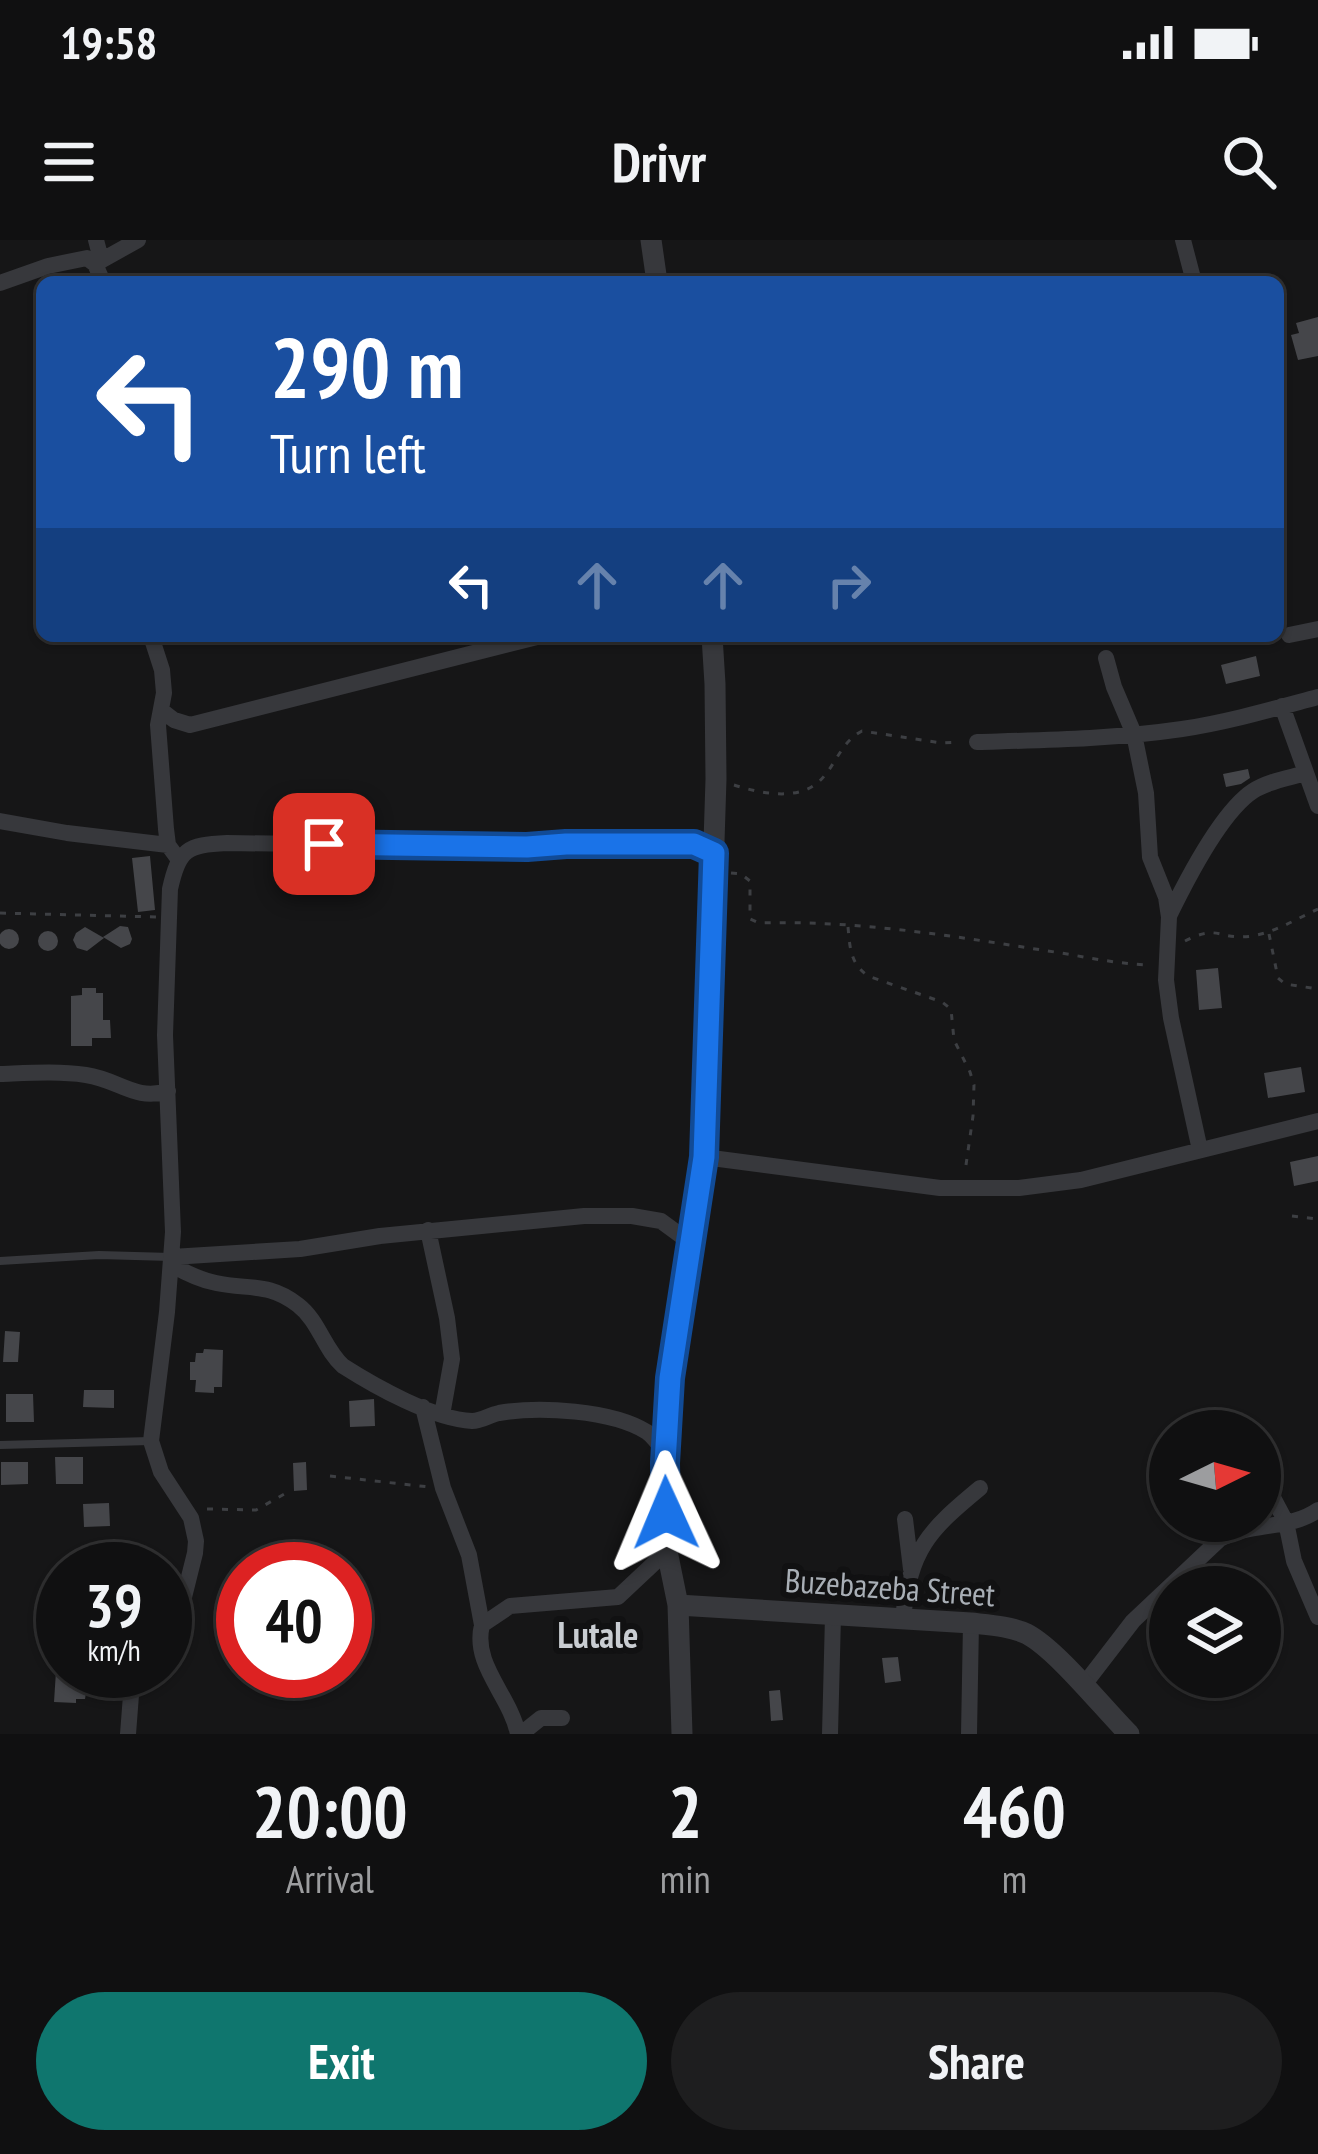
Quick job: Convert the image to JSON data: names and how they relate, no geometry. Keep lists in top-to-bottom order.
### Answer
{
  "streets": {
    "street": ["Buzebazeba Street"]
  },
  "districts": ["Lutale"],
  "north": "right",
  "page": {
    "status": "19:58",
    "header": "Drivr",
    "turn": ["290 m", "Turn left"],
    "speed": "39 km/h",
    "limit": "40",
    "eta": [
      "20:00",
      "Arrival",
      "2",
      "min",
      "460",
      "m"
    ],
    "buttons": ["Exit", "Share"]
  }
}
